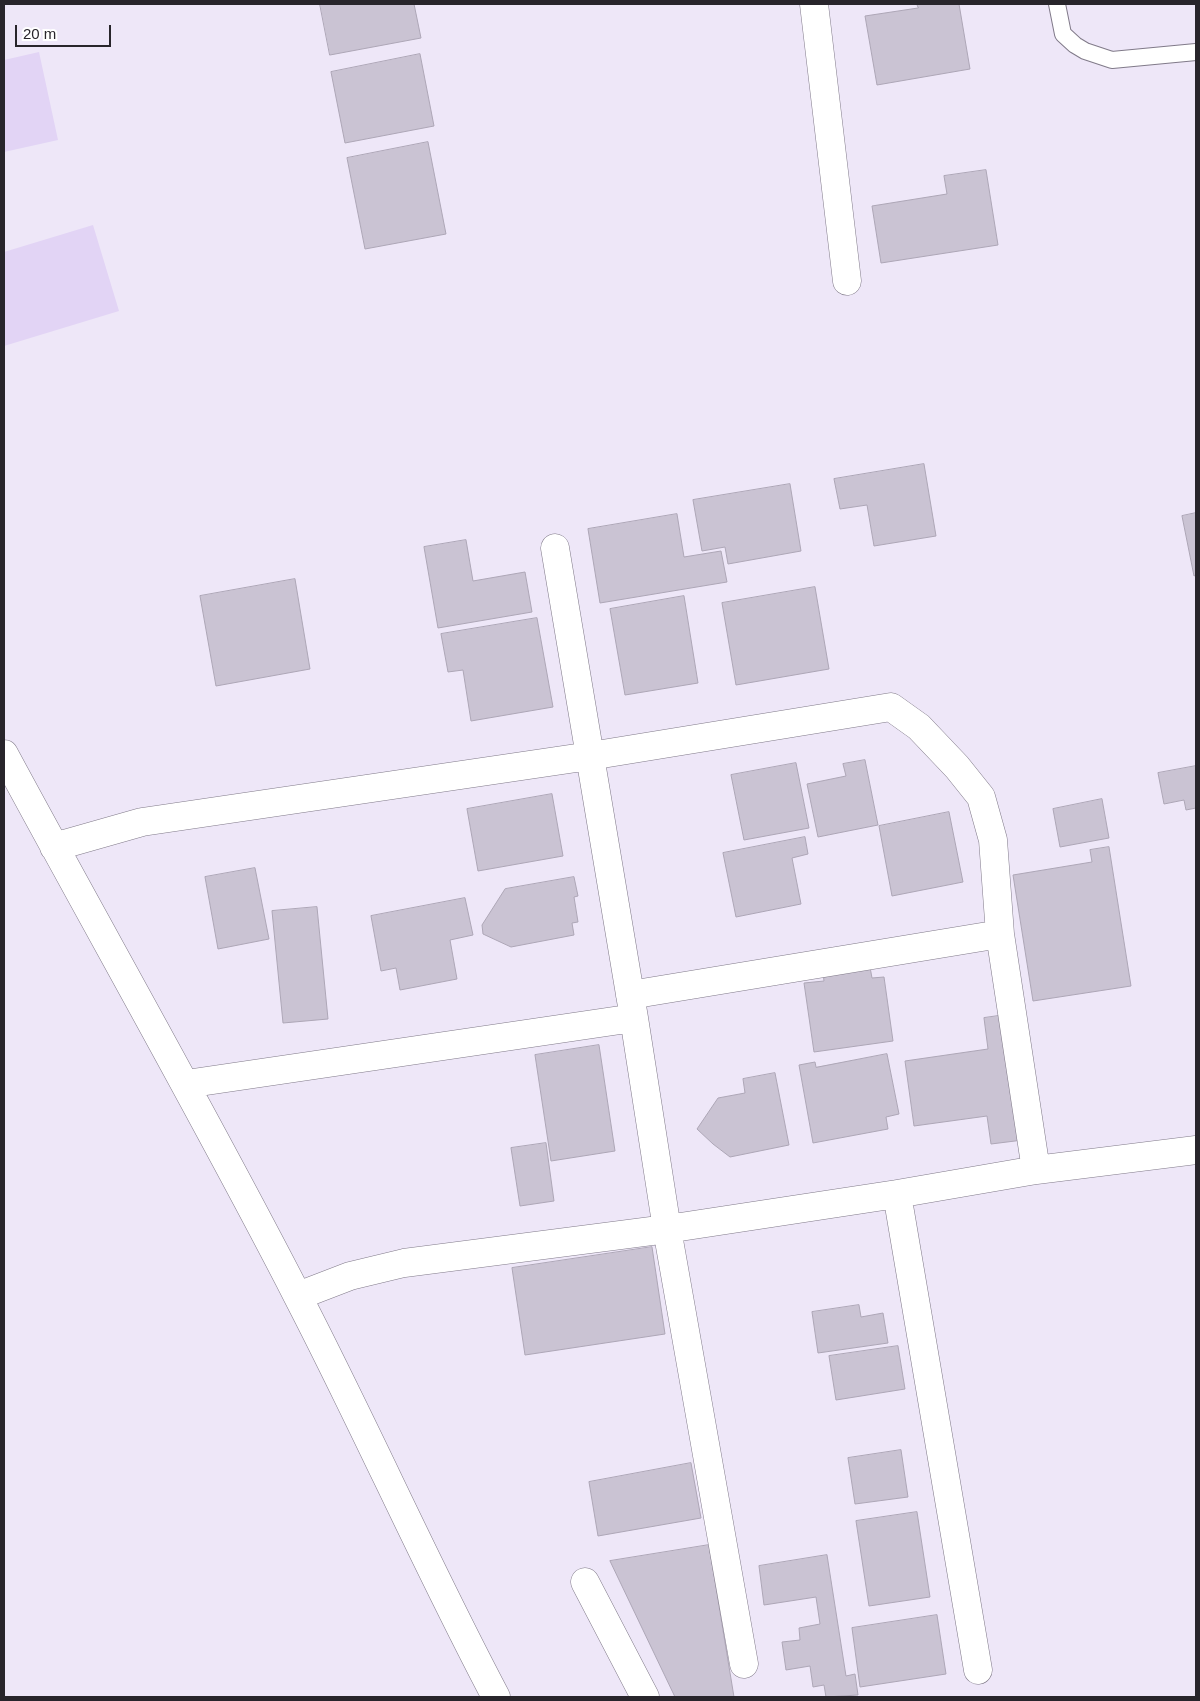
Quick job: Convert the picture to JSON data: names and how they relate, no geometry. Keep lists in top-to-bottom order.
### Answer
{
  "scale_bar": "20 m"
}
